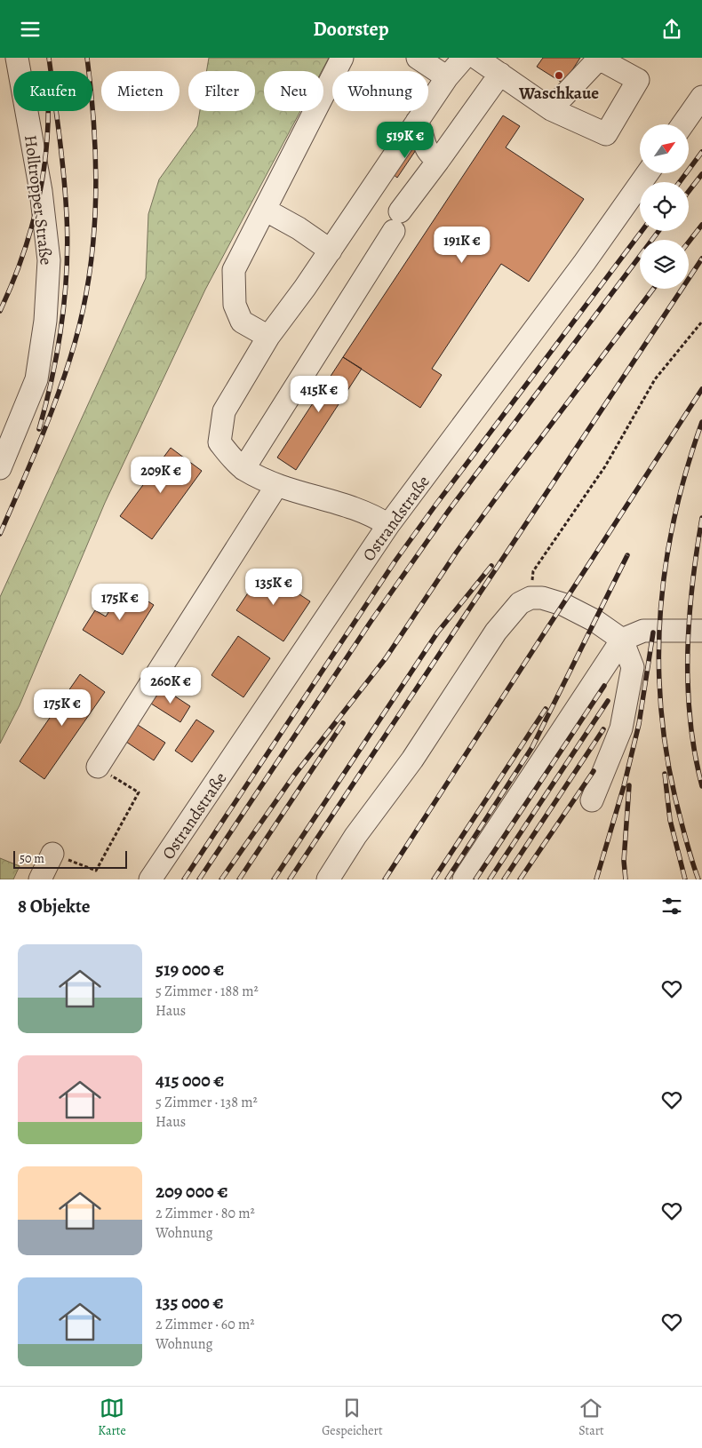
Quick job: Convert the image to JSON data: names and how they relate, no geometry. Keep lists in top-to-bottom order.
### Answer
{
  "streets": {
    "lane": ["Holltropper Straße", "Ostrandstraße"]
  },
  "places": ["Waschkaue"],
  "scale_bar": "50 m",
  "north": "top right",
  "page": {
    "header": "Doorstep",
    "chip": [
      "Kaufen",
      "Mieten",
      "Filter",
      "Neu",
      "Wohnung"
    ],
    "price": [
      "519K €",
      "191K €",
      "415K €",
      "209K €",
      "135K €",
      "175K €",
      "260K €",
      "175K €"
    ],
    "scale": "50 m",
    "heading": "8 Objekte",
    "list": [
      {
        "name": "519 000 €",
        "note": "5 Zimmer · 188 m² · Haus"
      },
      {
        "name": "415 000 €",
        "note": "5 Zimmer · 138 m² · Haus"
      },
      {
        "name": "209 000 €",
        "note": "2 Zimmer · 80 m² · Wohnung"
      },
      {
        "name": "135 000 €",
        "note": "2 Zimmer · 60 m² · Wohnung"
      }
    ],
    "tabs": ["Karte", "Gespeichert", "Start"]
  }
}
